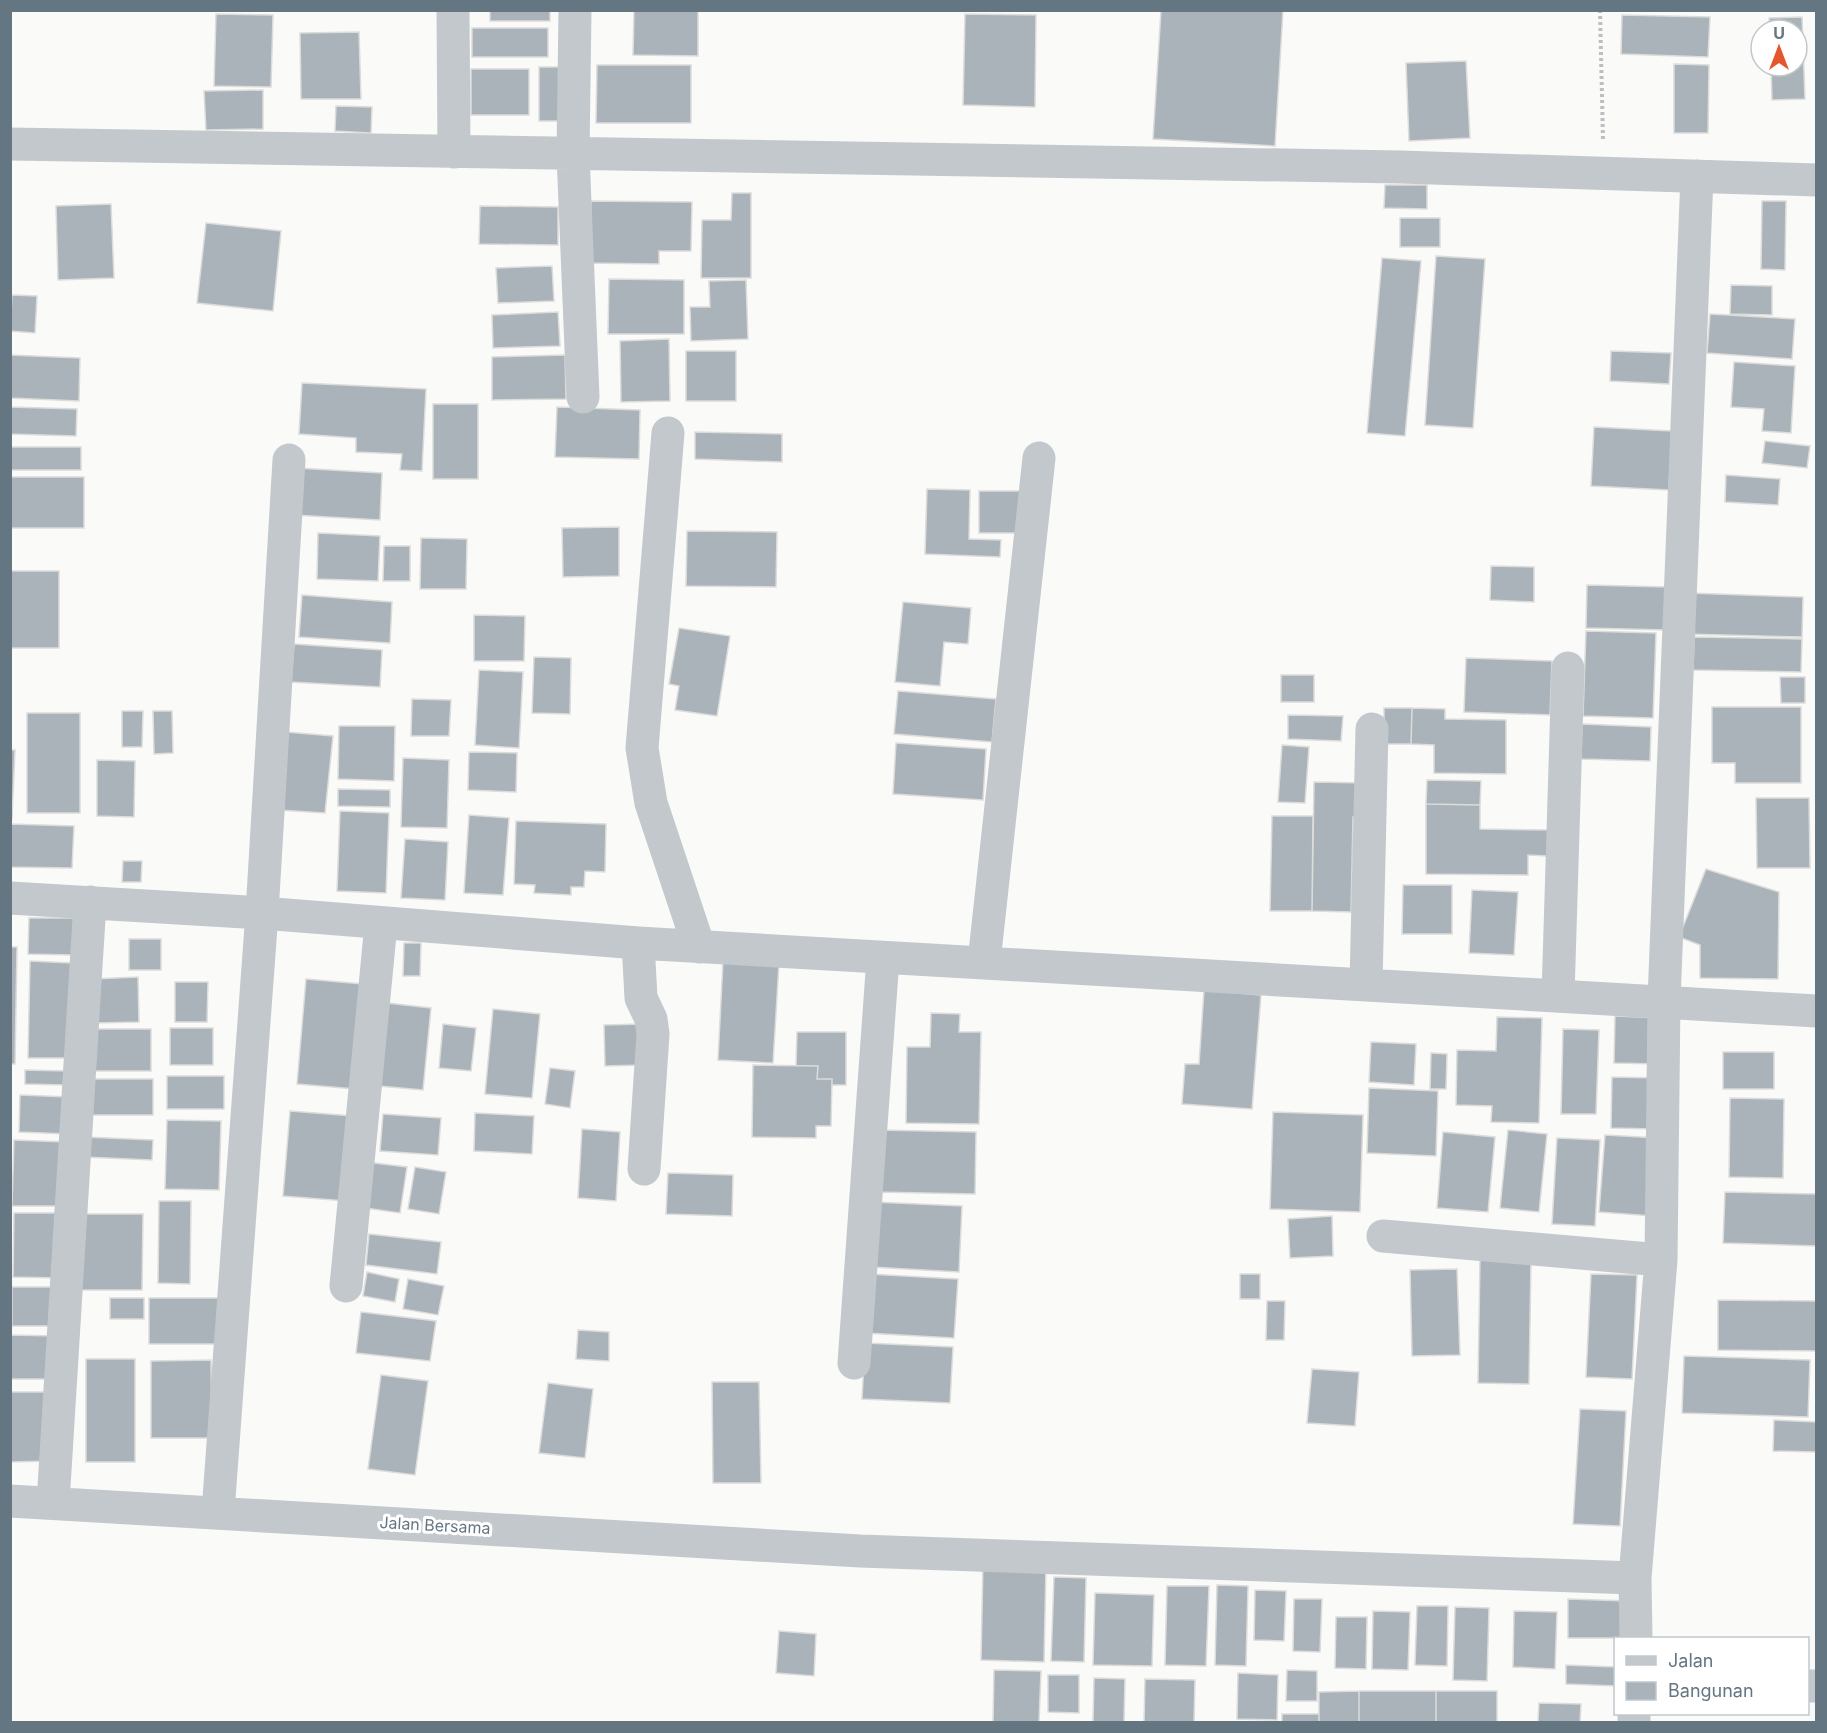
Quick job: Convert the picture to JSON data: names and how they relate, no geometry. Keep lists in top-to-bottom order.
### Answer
{
  "streets": {
    "street": ["Jalan Bersama"]
  },
  "legend": ["Jalan", "Bangunan"],
  "north": "top"
}
